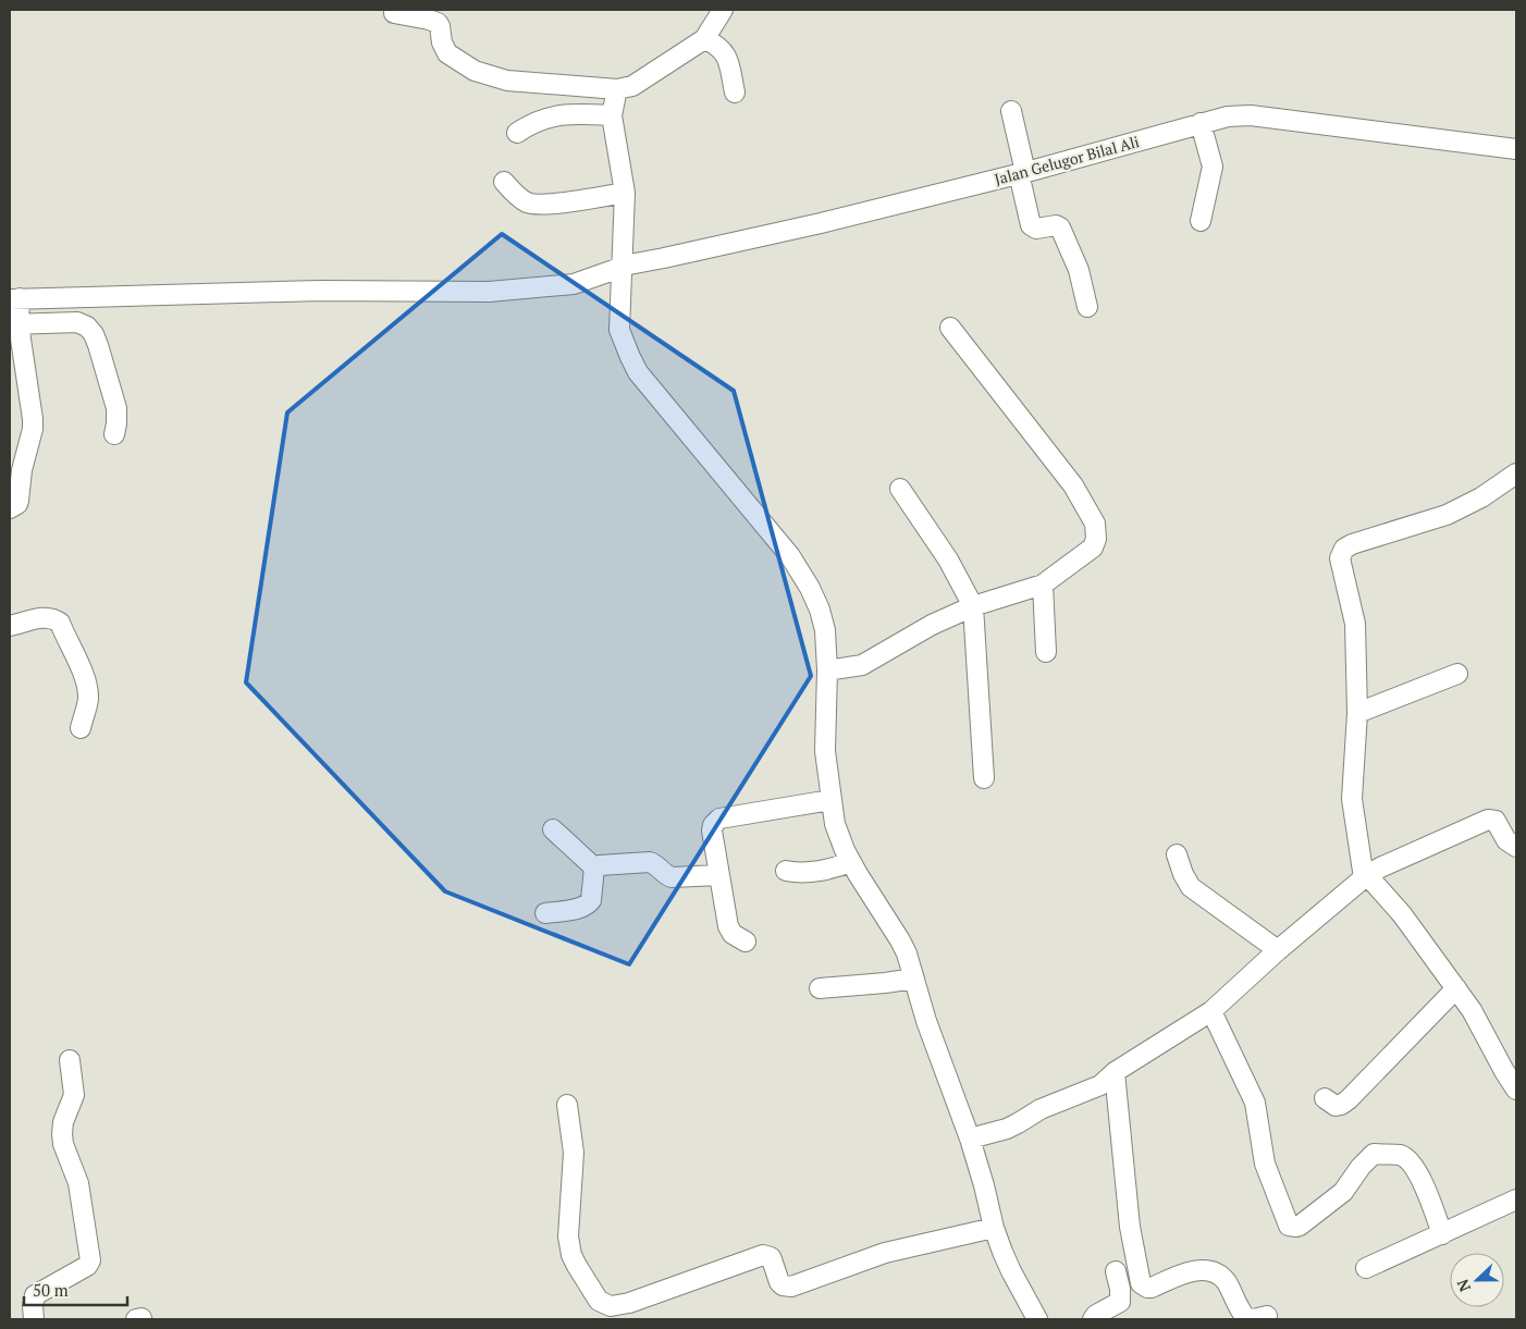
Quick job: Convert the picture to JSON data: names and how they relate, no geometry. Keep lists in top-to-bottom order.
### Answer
{
  "streets": {
    "street": ["Jalan Gelugor Bilal Ali"]
  },
  "scale_bar": "50 m",
  "north": "left"
}
